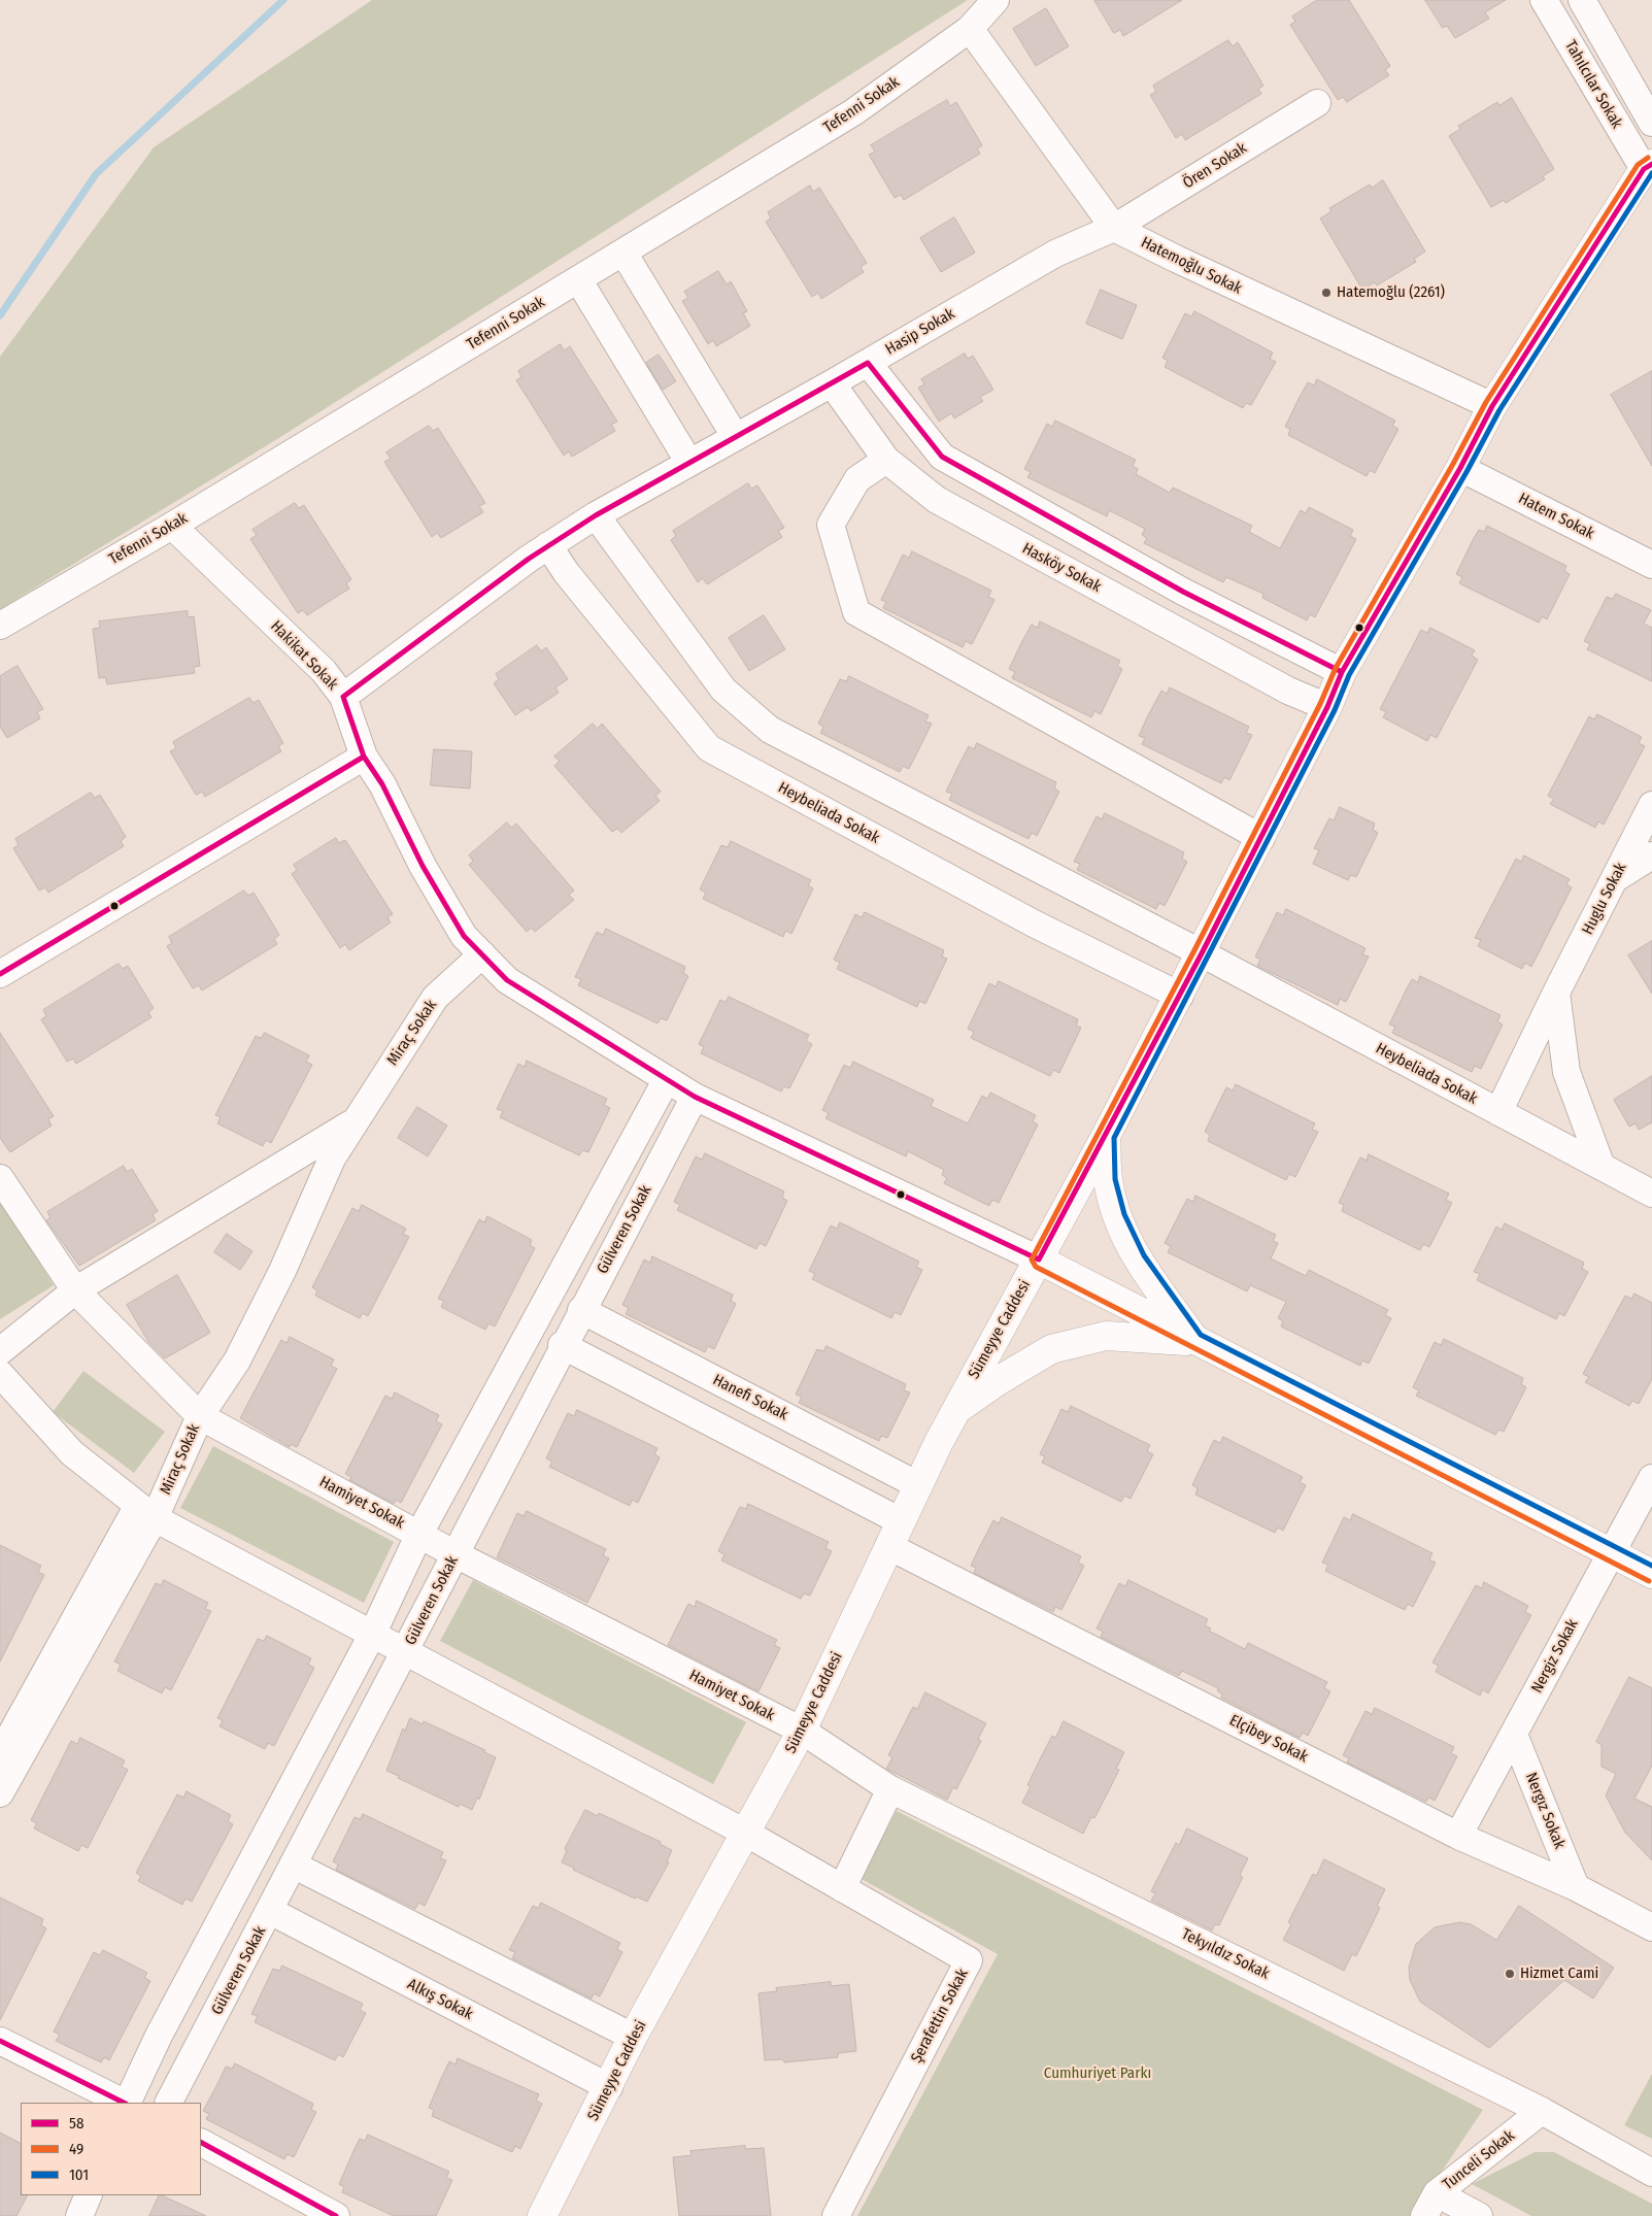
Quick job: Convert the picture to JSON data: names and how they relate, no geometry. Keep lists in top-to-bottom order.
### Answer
{
  "streets": {
    "street": [
      "Tahılcılar Sokak",
      "Tefenni Sokak",
      "Ören Sokak",
      "Hatemoğlu Sokak",
      "Hasip Sokak",
      "Hatem Sokak",
      "Hasköy Sokak",
      "Hakikat Sokak",
      "Heybeliada Sokak",
      "Huglu Sokak",
      "Miraç Sokak",
      "Gülveren Sokak",
      "Sümeyye Caddesi",
      "Hanefi Sokak",
      "Hamiyet Sokak",
      "Nergiz Sokak",
      "Elçibey Sokak",
      "Nergız Sokak",
      "Tekyıldız Sokak",
      "Alkış Sokak",
      "Şerafettin Sokak",
      "Tunceli Sokak"
    ]
  },
  "crossings": [
    ["Tahılcılar Sokak", "Sümeyye Caddesi"],
    ["Tefenni Sokak", "Hatemoğlu Sokak"],
    ["Tefenni Sokak", "Hakikat Sokak"],
    ["Ören Sokak", "Hatemoğlu Sokak"],
    ["Ören Sokak", "Hasip Sokak"],
    ["Hatemoğlu Sokak", "Hasip Sokak"],
    ["Hatemoğlu Sokak", "Sümeyye Caddesi"],
    ["Hasip Sokak", "Hasköy Sokak"],
    ["Hasip Sokak", "Hakikat Sokak"],
    ["Hasip Sokak", "Heybeliada Sokak"],
    ["Hatem Sokak", "Sümeyye Caddesi"],
    ["Hasköy Sokak", "Sümeyye Caddesi"],
    ["Hakikat Sokak", "Miraç Sokak"],
    ["Hakikat Sokak", "Gülveren Sokak"],
    ["Hakikat Sokak", "Sümeyye Caddesi"],
    ["Heybeliada Sokak", "Huglu Sokak"],
    ["Heybeliada Sokak", "Sümeyye Caddesi"],
    ["Miraç Sokak", "Hamiyet Sokak"],
    ["Miraç Sokak", "Şerafettin Sokak"],
    ["Gülveren Sokak", "Hanefi Sokak"],
    ["Gülveren Sokak", "Hamiyet Sokak"],
    ["Gülveren Sokak", "Elçibey Sokak"],
    ["Gülveren Sokak", "Alkış Sokak"],
    ["Gülveren Sokak", "Şerafettin Sokak"],
    ["Sümeyye Caddesi", "Hanefi Sokak"],
    ["Sümeyye Caddesi", "Hamiyet Sokak"],
    ["Sümeyye Caddesi", "Elçibey Sokak"],
    ["Sümeyye Caddesi", "Tekyıldız Sokak"],
    ["Sümeyye Caddesi", "Alkış Sokak"],
    ["Sümeyye Caddesi", "Şerafettin Sokak"],
    ["Hamiyet Sokak", "Tekyıldız Sokak"],
    ["Nergiz Sokak", "Elçibey Sokak"],
    ["Nergiz Sokak", "Nergız Sokak"],
    ["Elçibey Sokak", "Nergız Sokak"],
    ["Tekyıldız Sokak", "Tunceli Sokak"]
  ],
  "parks": ["Cumhuriyet Parkı"],
  "places": ["Hatemoğlu (2261)", "Hizmet Cami"],
  "lines": ["transit line 49", "transit line 58", "transit line 101"],
  "legend": ["58", "49", "101"]
}
